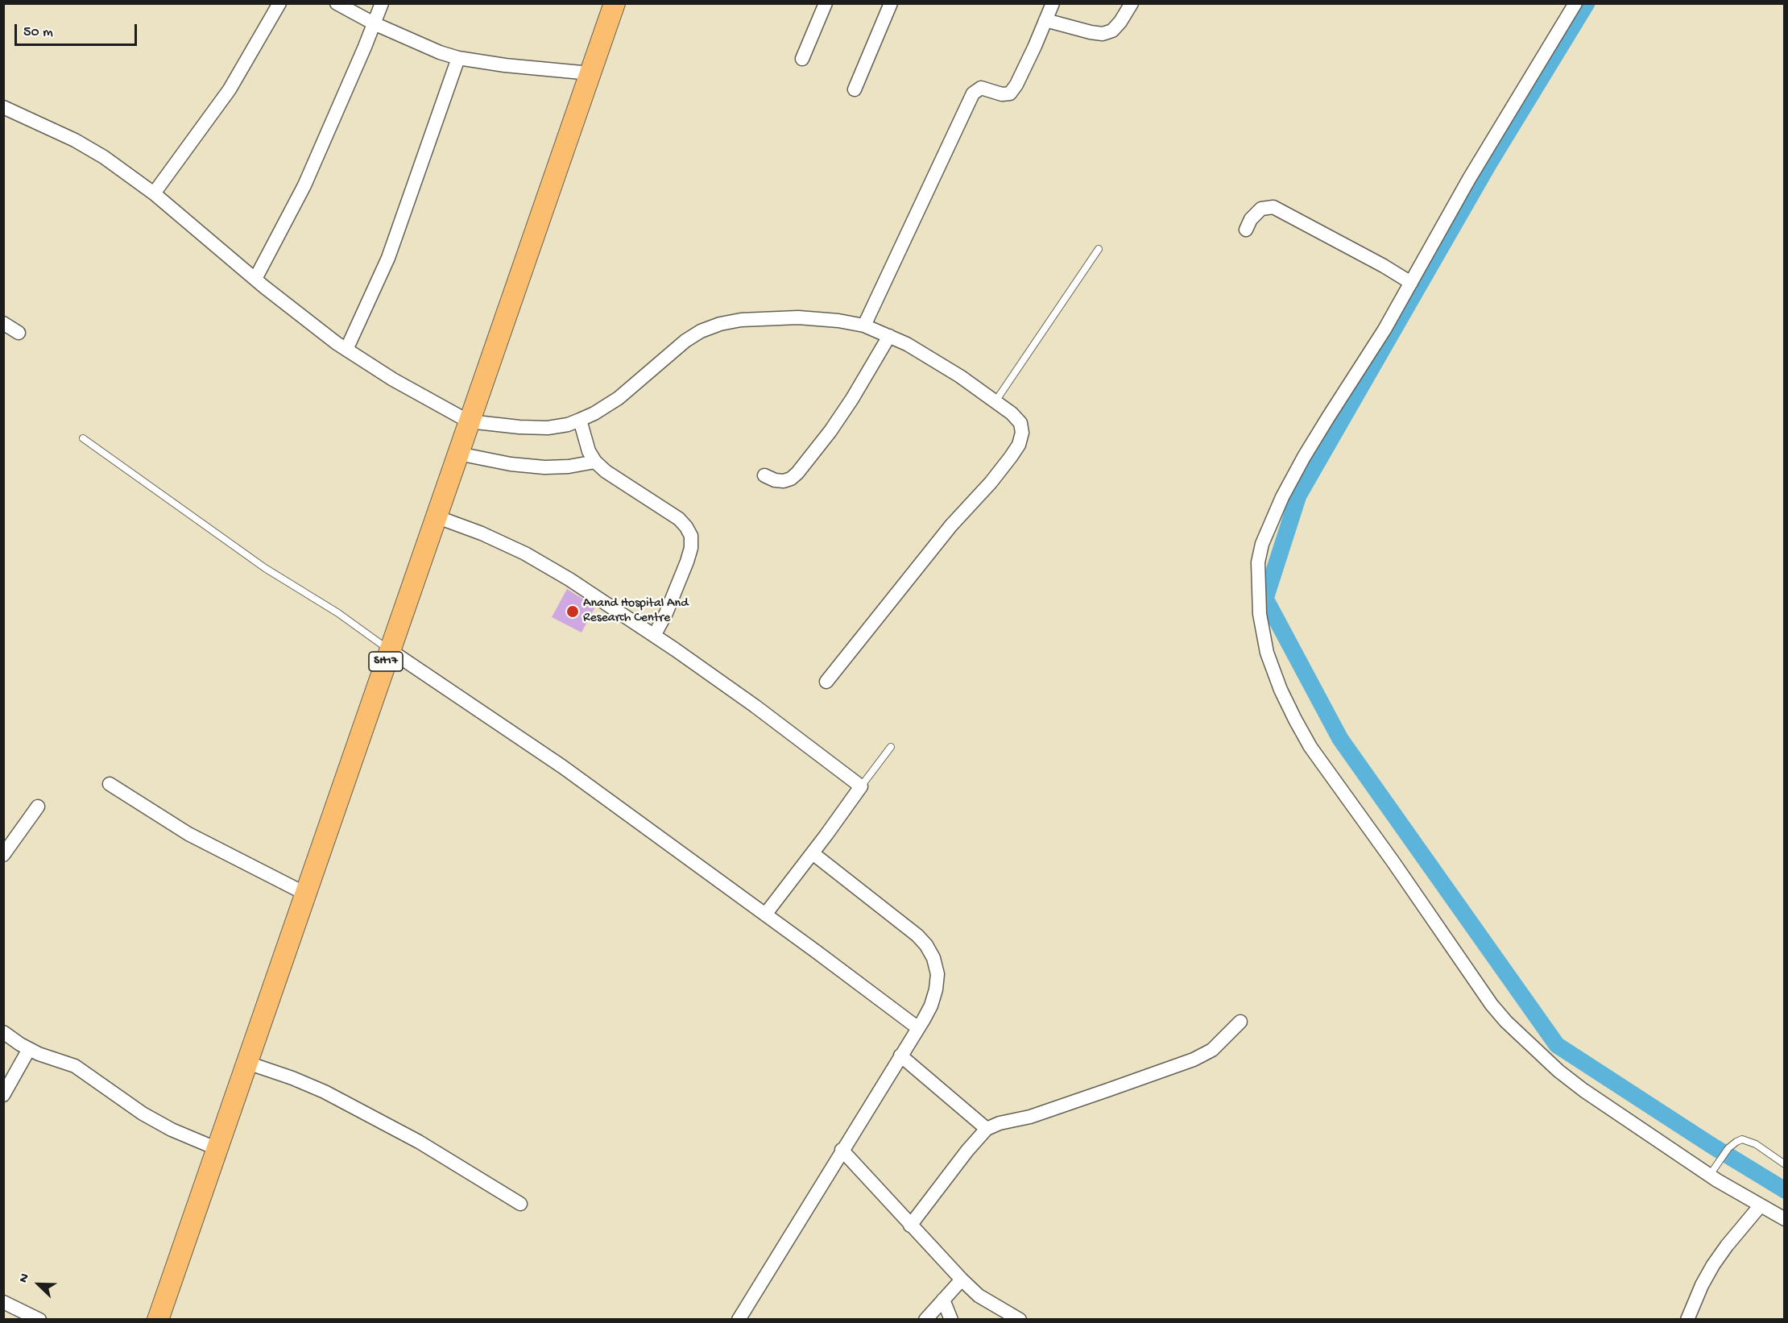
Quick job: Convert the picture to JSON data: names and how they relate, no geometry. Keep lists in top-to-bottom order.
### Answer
{
  "streets": {
    "main road": ["SH17"]
  },
  "places": ["Anand Hospital And Research Centre"],
  "scale_bar": "50 m",
  "north": "top left"
}
